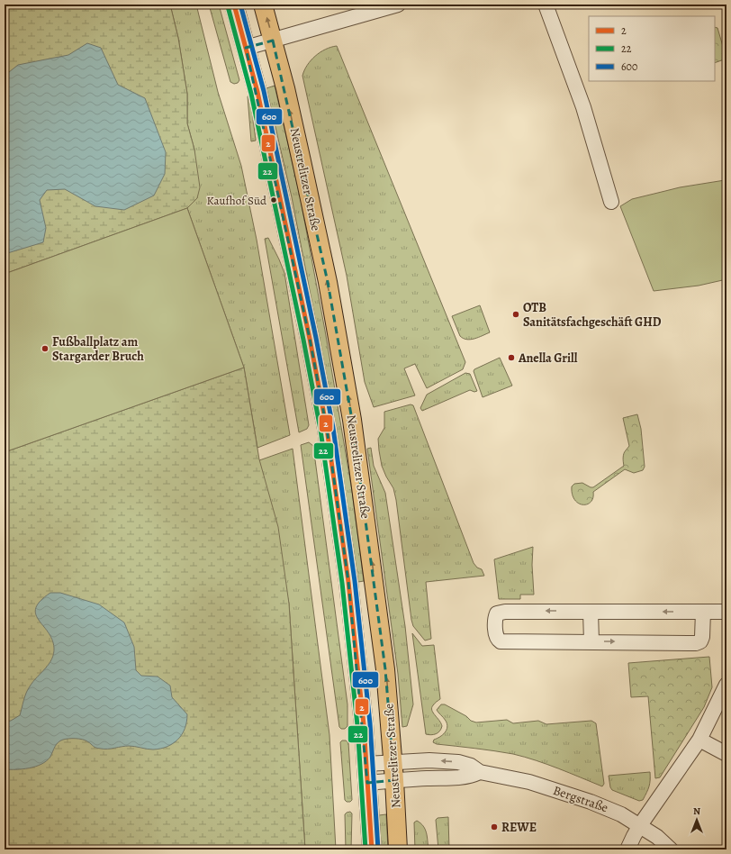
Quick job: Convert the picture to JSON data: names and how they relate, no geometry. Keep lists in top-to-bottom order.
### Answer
{
  "streets": {
    "main road": ["Neustrelitzer Straße"],
    "street": ["Bergstraße"]
  },
  "crossings": [
    ["Neustrelitzer Straße", "Bergstraße"]
  ],
  "places": [
    "Kaufhof Süd",
    "OTB Sanitätsfachgeschäft GHD",
    "Fußballplatz am Stargarder Bruch",
    "Anella Grill",
    "REWE"
  ],
  "lines": ["transit line 2", "transit line 600", "transit line 22"],
  "legend": ["2", "22", "600"],
  "north": "top"
}
